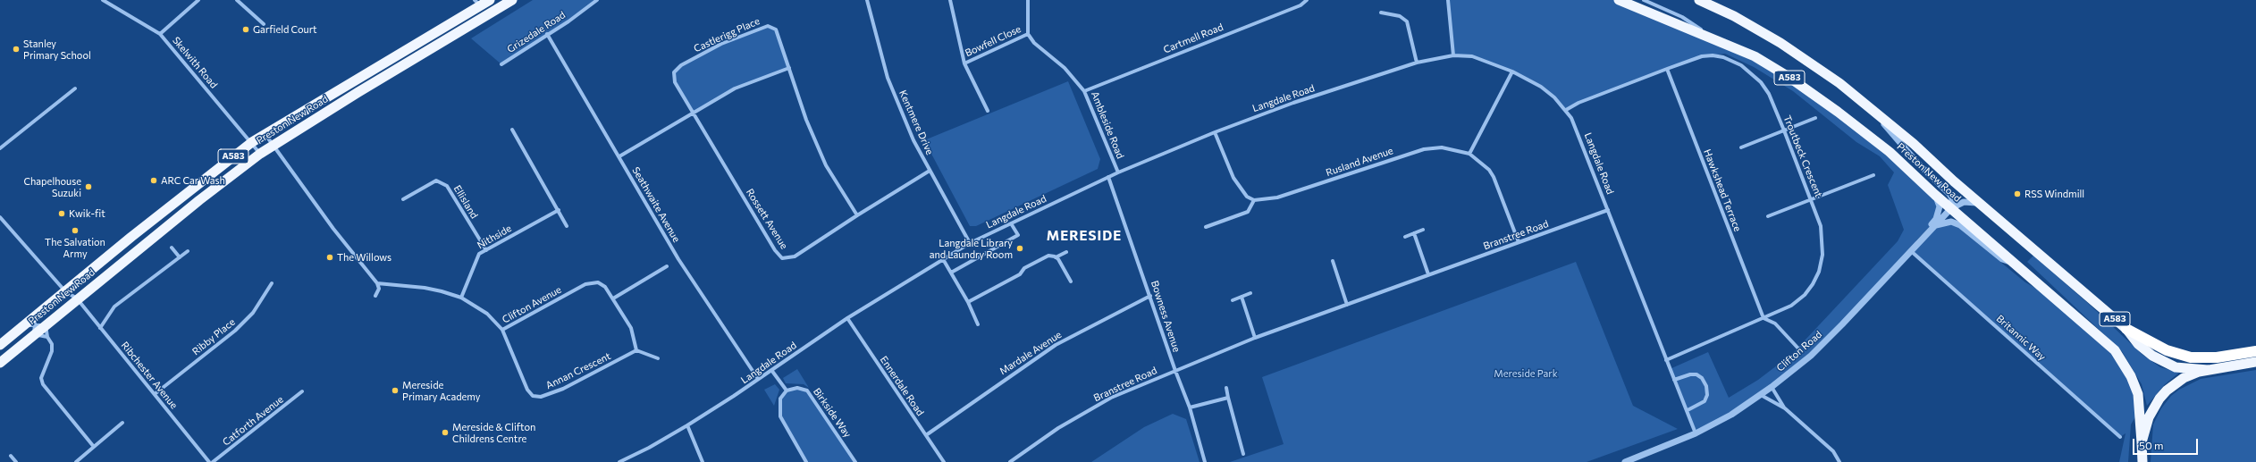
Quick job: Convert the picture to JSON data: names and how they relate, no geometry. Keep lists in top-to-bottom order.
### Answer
{
  "streets": {
    "highway": ["A583", "Preston New Road"],
    "street": [
      "Grizedale Road",
      "Castlerigg Place",
      "Cartmell Road",
      "Bowfell Close",
      "Skelwith Road",
      "Langdale Road",
      "Kentmere Drive",
      "Ambleside Road",
      "Troutbeck Crescent",
      "Rusland Avenue",
      "Hawkshead Terrace",
      "Ellisland",
      "Seathwaite Avenue",
      "Rossett Avenue",
      "Branstree Road",
      "Nithside",
      "Clifton Avenue",
      "Bowness Avenue",
      "Ribby Place",
      "Britannic Way",
      "Clifton Road",
      "Mardale Avenue",
      "Annan Crescent",
      "Ribchester Avenue",
      "Ennerdale Road",
      "Birkside Way",
      "Catforth Avenue"
    ]
  },
  "crossings": [
    ["Grizedale Road", "Seathwaite Avenue"],
    ["Castlerigg Place", "Rossett Avenue"],
    ["Cartmell Road", "Ambleside Road"],
    ["Bowfell Close", "Ambleside Road"],
    ["Skelwith Road", "Preston New Road"],
    ["A583", "Preston New Road"],
    ["A583", "Clifton Road"],
    ["Langdale Road", "Kentmere Drive"],
    ["Langdale Road", "Ambleside Road"],
    ["Langdale Road", "Troutbeck Crescent"],
    ["Langdale Road", "Seathwaite Avenue"],
    ["Langdale Road", "Branstree Road"],
    ["Langdale Road", "Bowness Avenue"],
    ["Langdale Road", "Clifton Road"],
    ["Langdale Road", "Ennerdale Road"],
    ["Preston New Road", "Clifton Road"],
    ["Preston New Road", "Ribchester Avenue"],
    ["Kentmere Drive", "Rossett Avenue"],
    ["Troutbeck Crescent", "Hawkshead Terrace"],
    ["Rusland Avenue", "Branstree Road"],
    ["Ellisland", "Nithside"],
    ["Branstree Road", "Bowness Avenue"],
    ["Nithside", "Clifton Avenue"],
    ["Clifton Avenue", "Annan Crescent"],
    ["Bowness Avenue", "Mardale Avenue"],
    ["Ribby Place", "Ribchester Avenue"],
    ["Britannic Way", "Clifton Road"],
    ["Mardale Avenue", "Ennerdale Road"]
  ],
  "districts": ["MERESIDE"],
  "parks": ["Mereside Park"],
  "places": [
    "Garfield Court",
    "Stanley Primary School",
    "ARC Car Wash",
    "Chapelhouse Suzuki",
    "RSS Windmill",
    "Kwik-fit",
    "The Salvation Army",
    "Langdale Library and Laundry Room",
    "The Willows",
    "Mereside Primary Academy",
    "Mereside & Clifton Childrens Centre"
  ],
  "scale_bar": "50 m"
}
